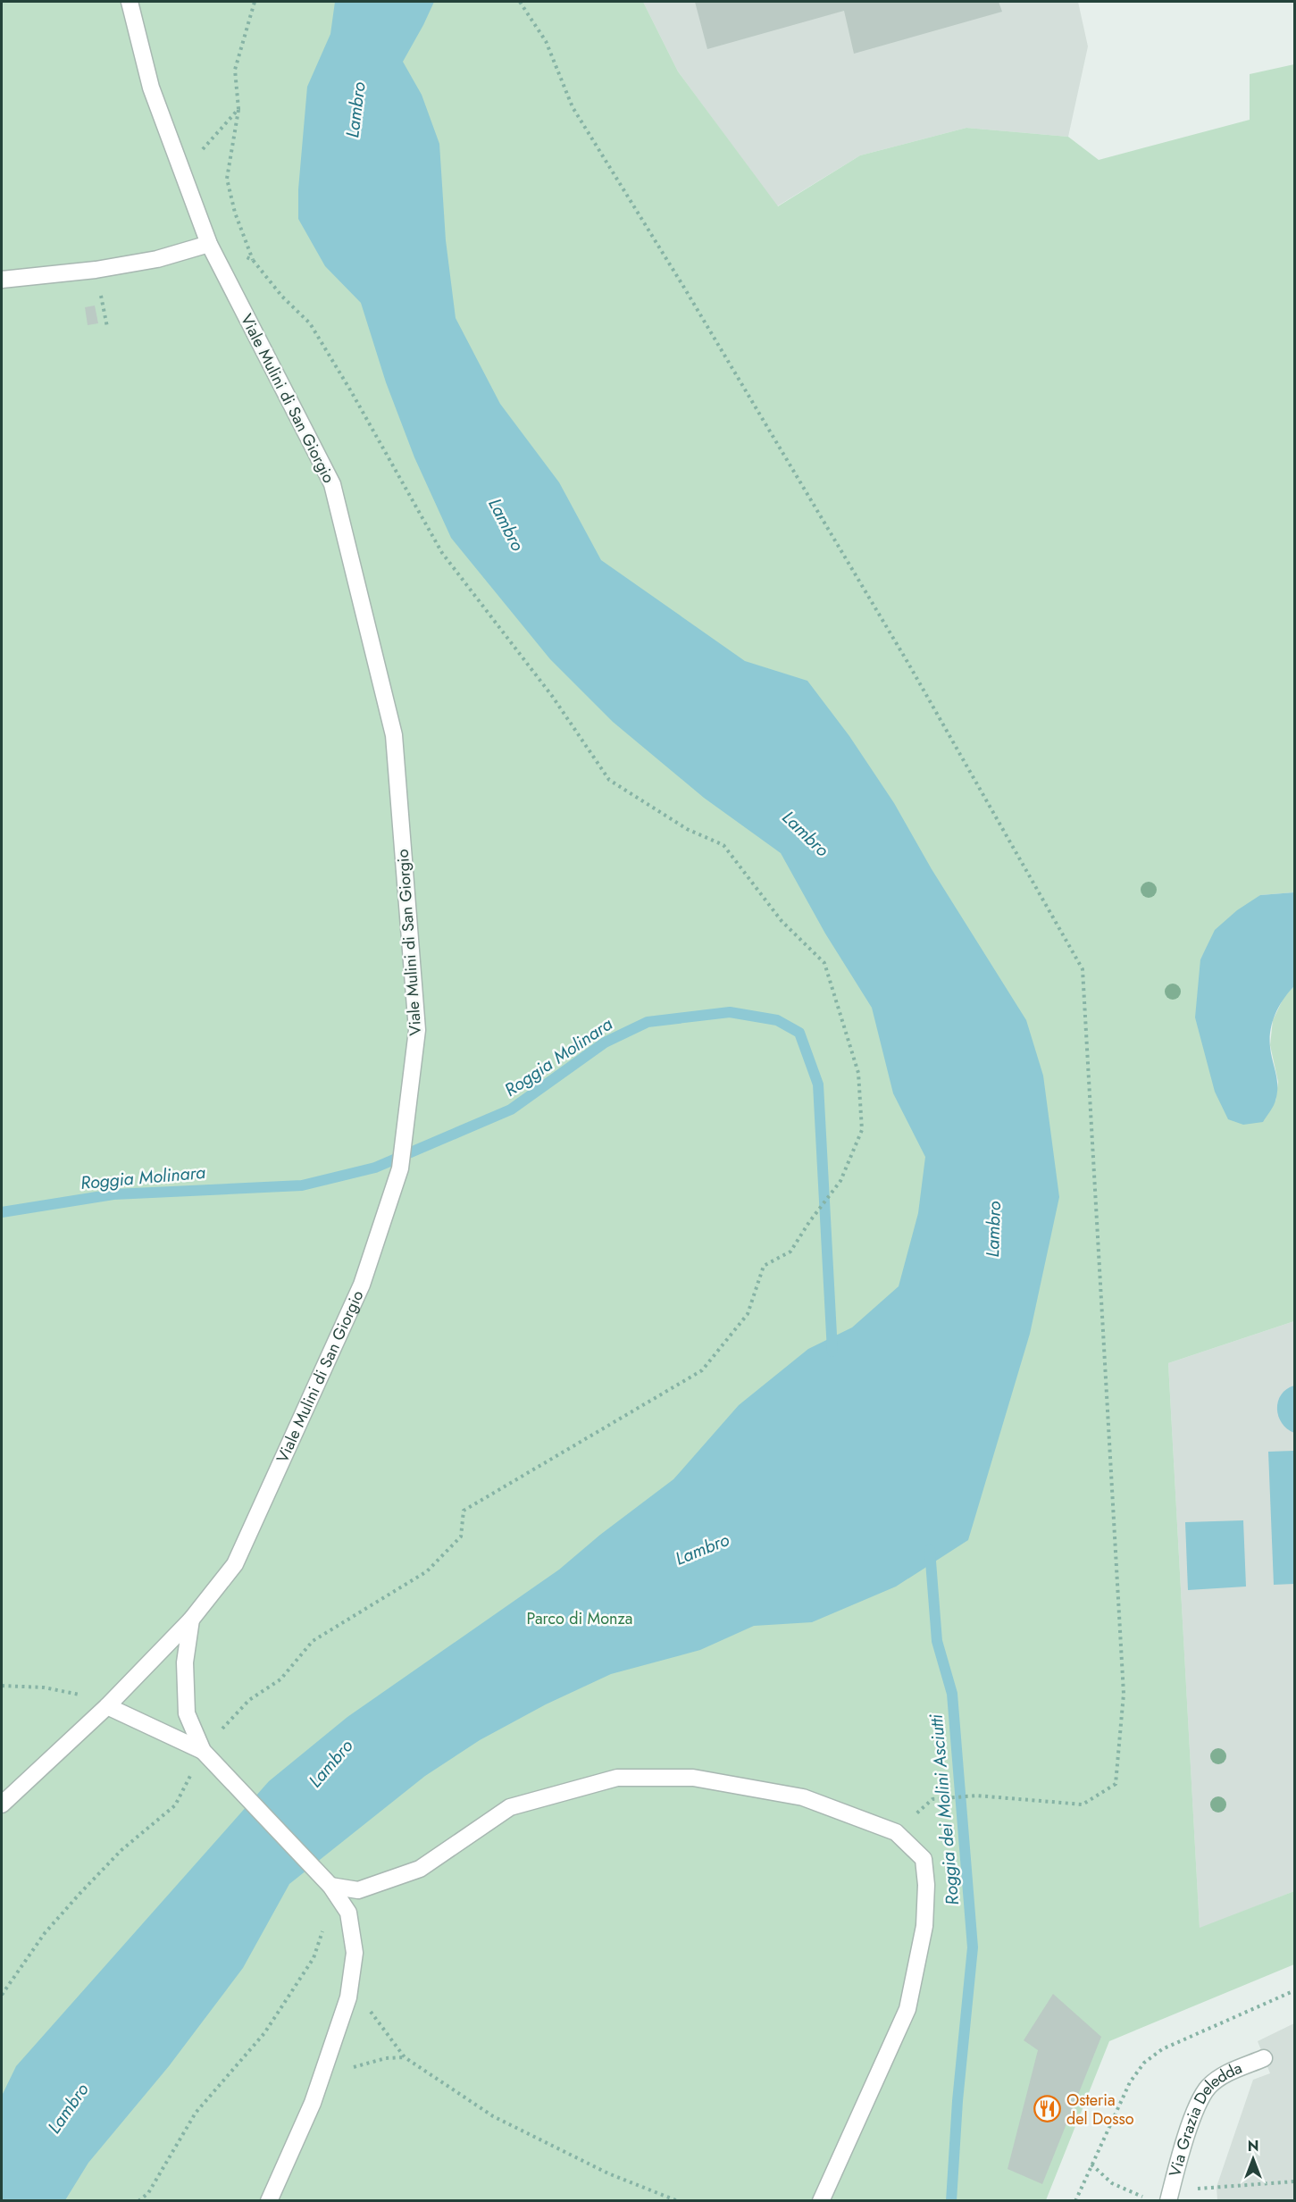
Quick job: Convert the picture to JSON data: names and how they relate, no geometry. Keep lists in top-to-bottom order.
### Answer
{
  "streets": {
    "street": ["Viale Mulini di San Giorgio", "Via Grazia Deledda"]
  },
  "water": ["Lambro", "Roggia Molinara", "Roggia dei Molini Asciutti"],
  "parks": ["Parco di Monza"],
  "places": {
    "restaurant": ["Osteria del Dosso"]
  },
  "north": "top"
}
